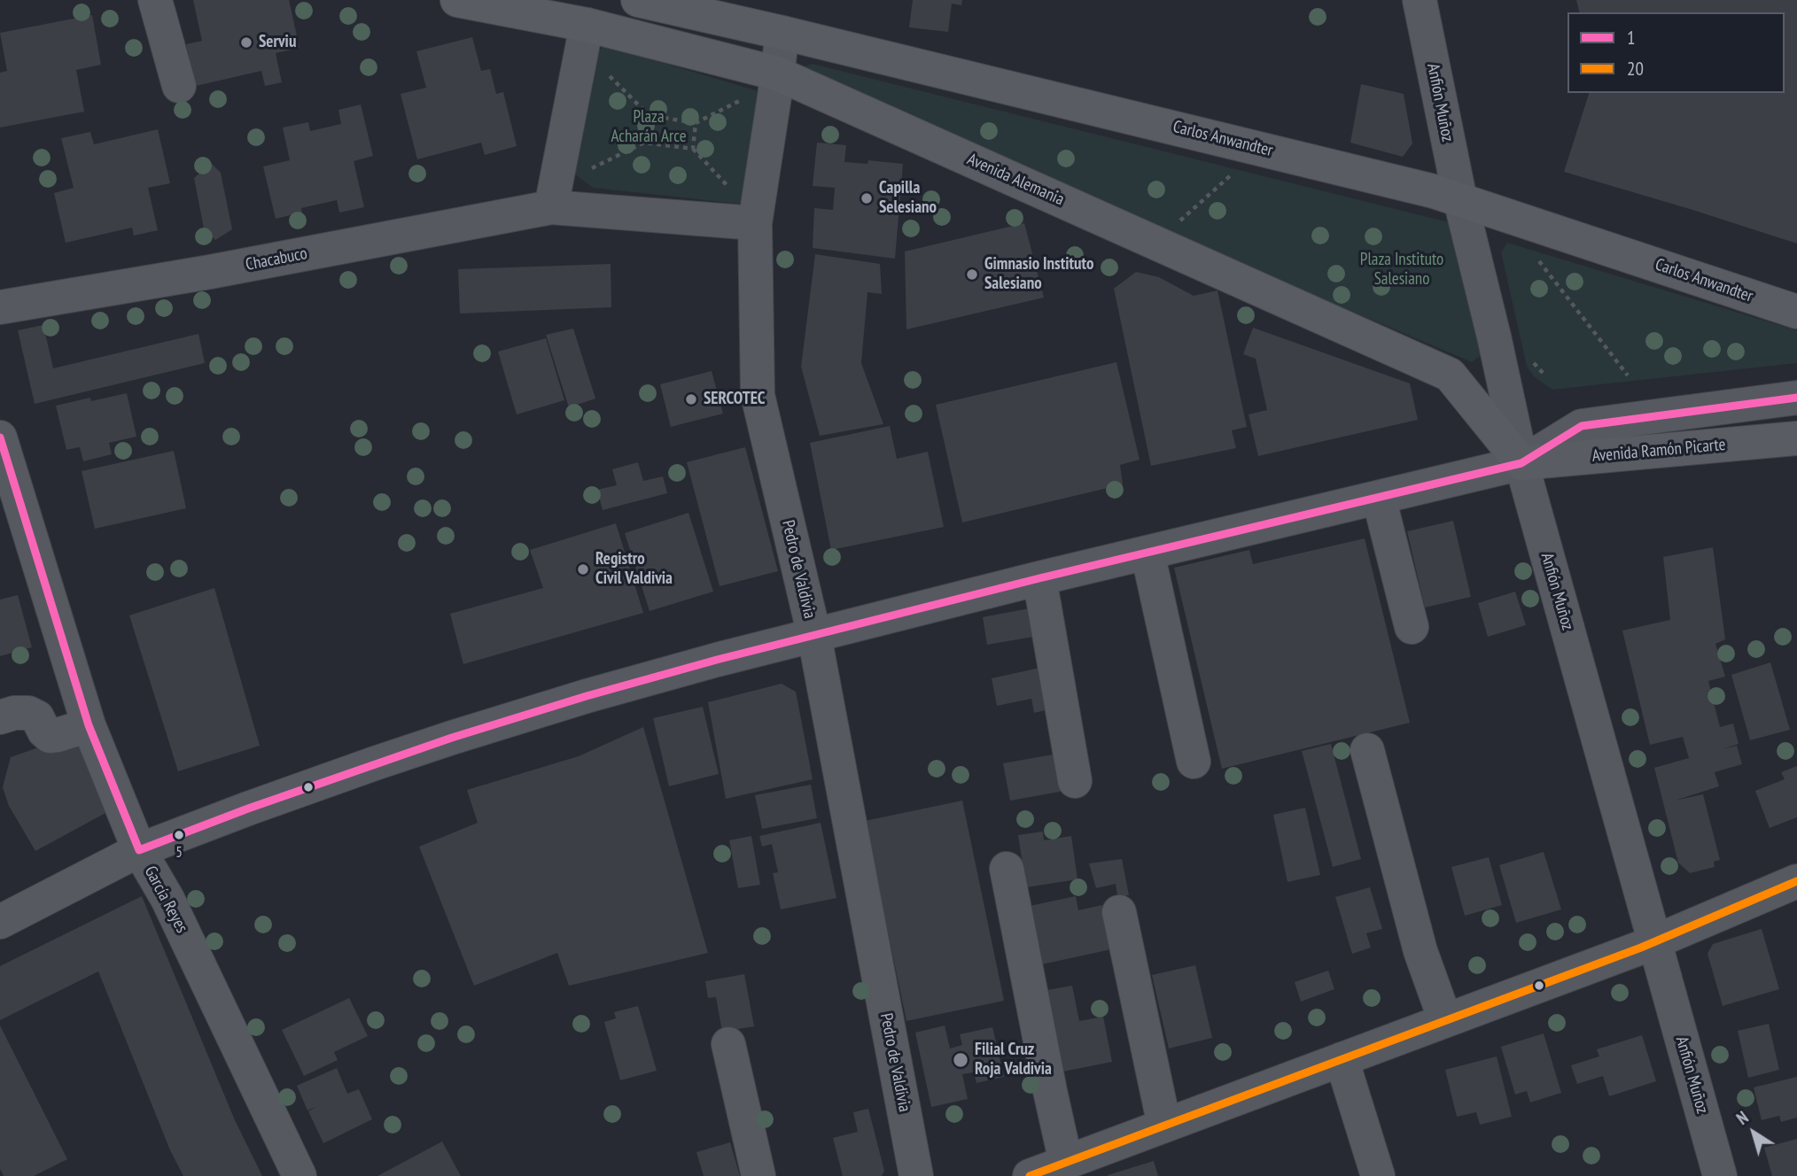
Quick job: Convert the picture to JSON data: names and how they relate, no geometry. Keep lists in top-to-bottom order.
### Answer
{
  "streets": {
    "main road": ["Carlos Anwandter", "Avenida Alemania", "Avenida Ramón Picarte"],
    "street": [
      "Anfión Muñoz",
      "Chacabuco",
      "Pedro de Valdivia",
      "García Reyes"
    ]
  },
  "crossings": [
    ["Anfión Muñoz", "Carlos Anwandter"],
    ["Anfión Muñoz", "Avenida Alemania"],
    ["Anfión Muñoz", "Avenida Ramón Picarte"],
    ["Carlos Anwandter", "Pedro de Valdivia"],
    ["Avenida Alemania", "Avenida Ramón Picarte"],
    ["Avenida Alemania", "Pedro de Valdivia"],
    ["Chacabuco", "Pedro de Valdivia"],
    ["Avenida Ramón Picarte", "Pedro de Valdivia"],
    ["Avenida Ramón Picarte", "García Reyes"]
  ],
  "parks": ["Plaza Acharán Arce", "Plaza Instituto Salesiano"],
  "places": [
    "Serviu",
    "Capilla Selesiano",
    "Gimnasio Instituto Salesiano",
    "SERCOTEC",
    "Registro Civil Valdivia",
    "5",
    "Filial Cruz Roja Valdivia"
  ],
  "lines": ["transit line 1", "transit line 20"],
  "legend": ["1", "20"],
  "north": "top left"
}
